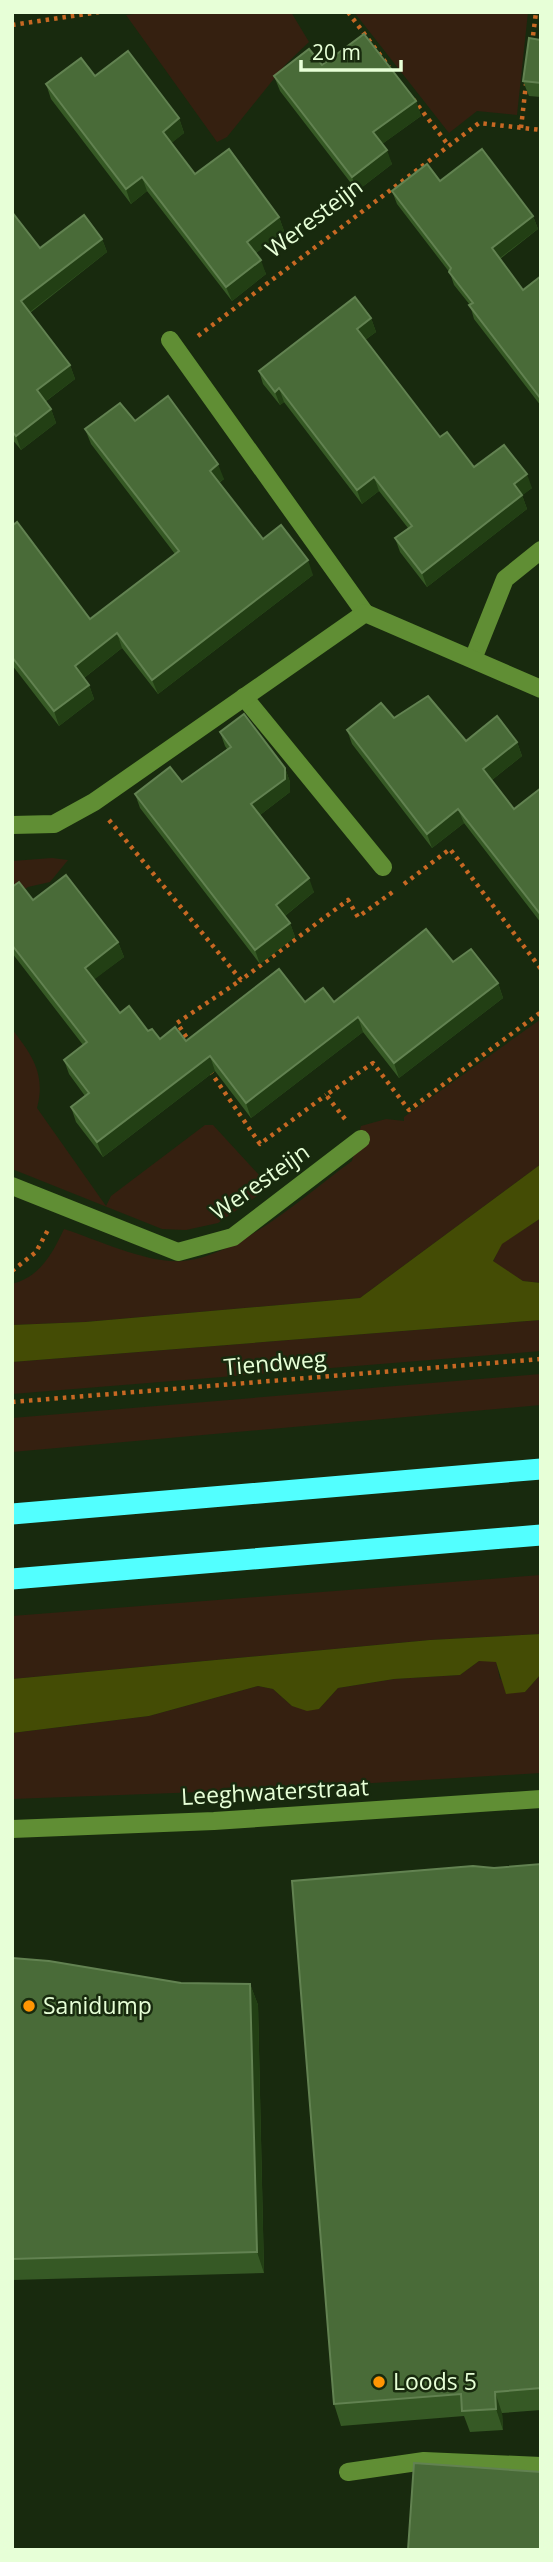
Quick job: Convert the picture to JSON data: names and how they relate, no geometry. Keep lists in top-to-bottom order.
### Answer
{
  "streets": {
    "street": ["Weresteijn", "Leeghwaterstraat"],
    "path": ["Tiendweg"]
  },
  "places": ["Sanidump", "Loods 5"],
  "scale_bar": "20 m"
}
